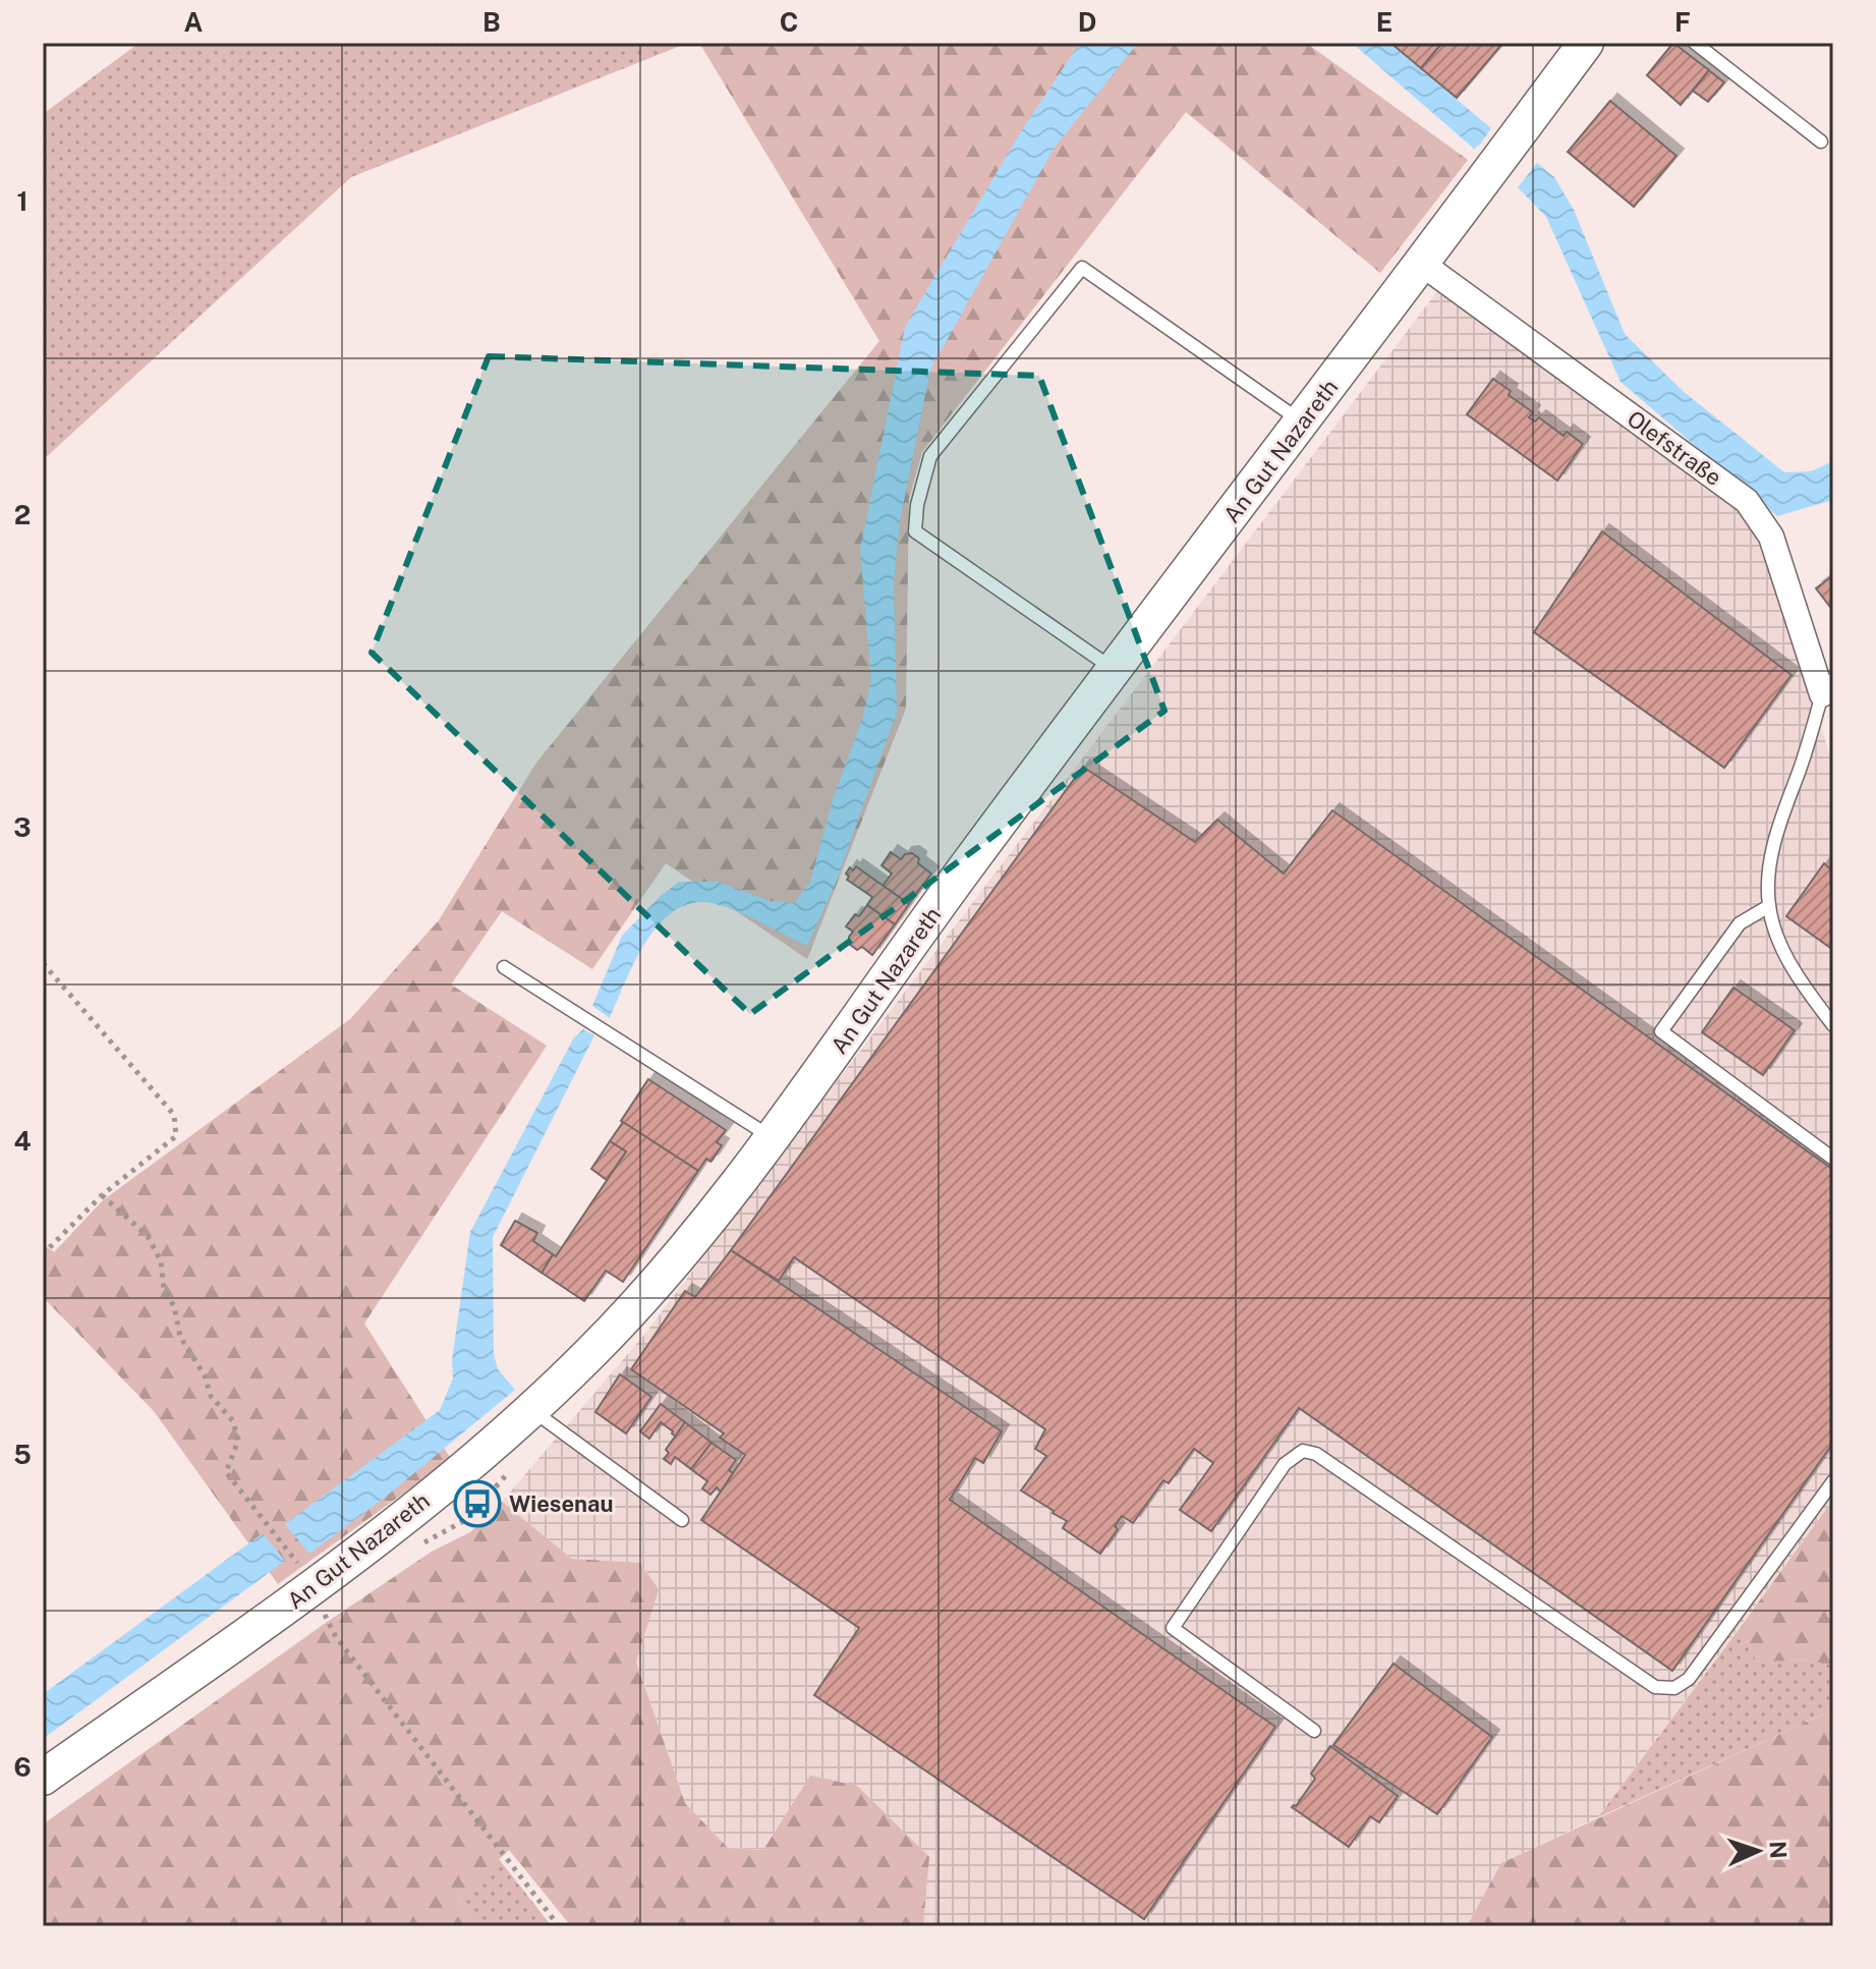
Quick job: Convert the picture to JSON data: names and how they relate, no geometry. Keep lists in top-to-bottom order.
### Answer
{
  "streets": {
    "main road": ["An Gut Nazareth"],
    "street": ["Olefstraße"]
  },
  "crossings": [
    ["Olefstraße", "An Gut Nazareth"]
  ],
  "places": {
    "bus stop": ["Wiesenau"]
  },
  "north": "right",
  "grid": {
    "columns": [
      "A",
      "B",
      "C",
      "D",
      "E",
      "F"
    ],
    "rows": [
      "1",
      "2",
      "3",
      "4",
      "5",
      "6"
    ]
  }
}
